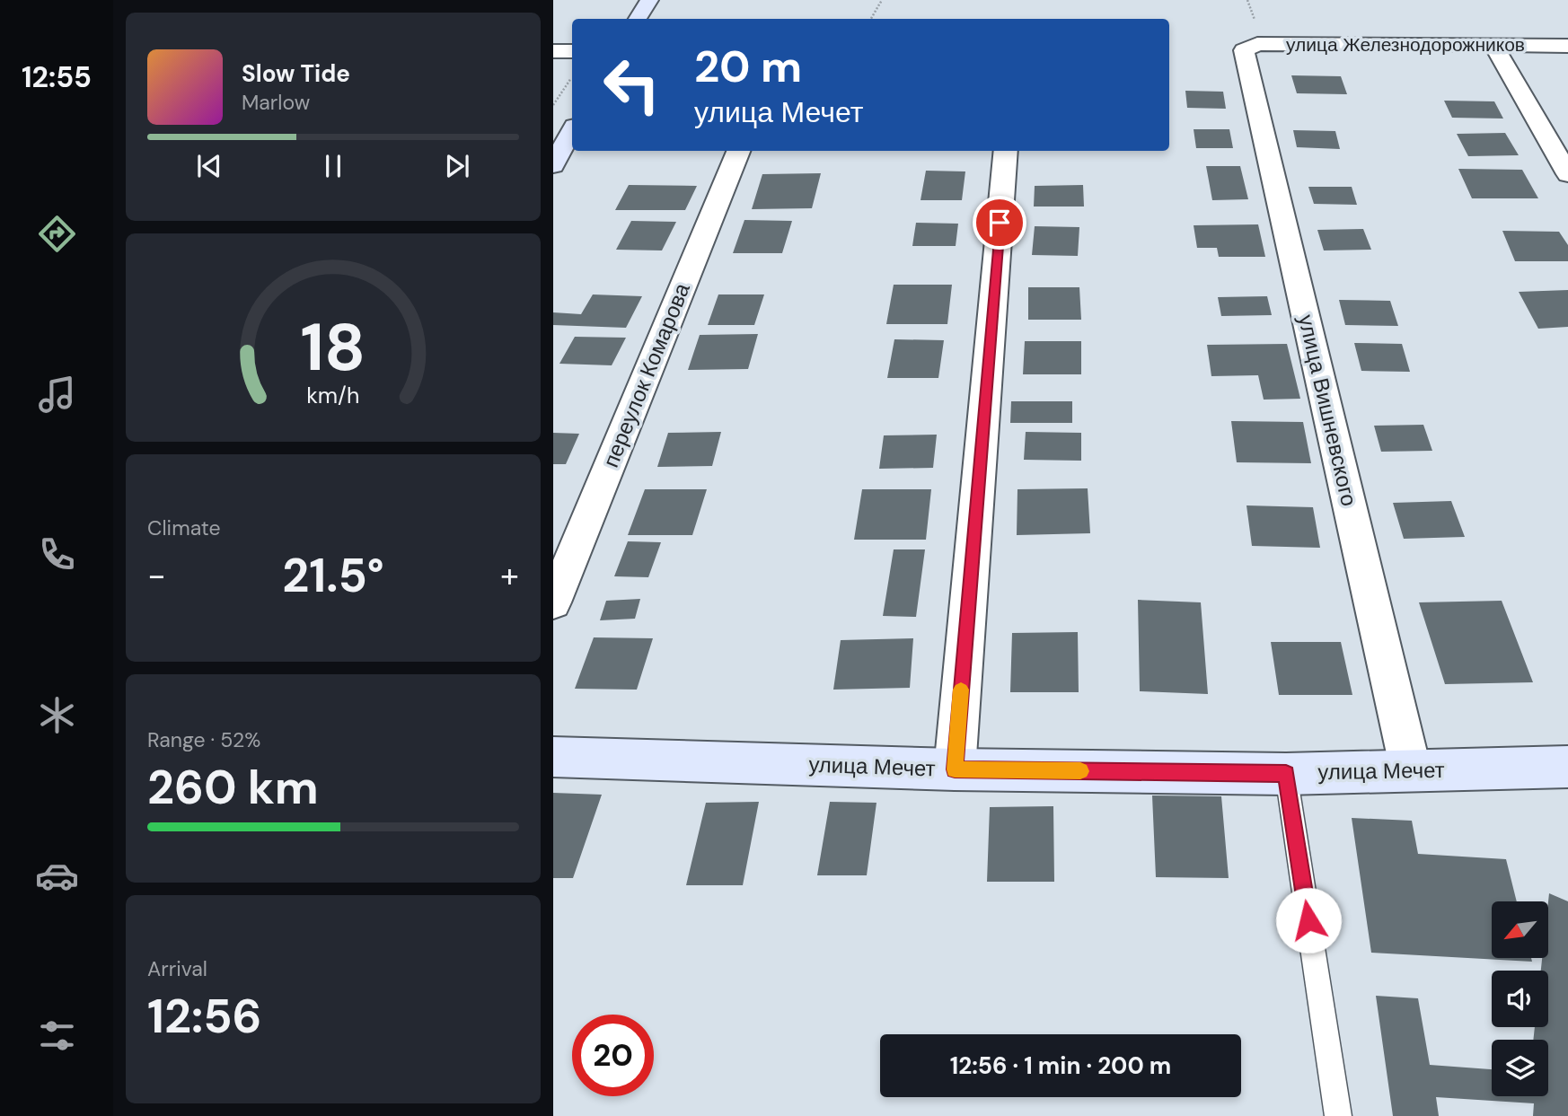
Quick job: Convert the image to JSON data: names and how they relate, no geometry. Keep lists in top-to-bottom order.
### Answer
{
  "streets": {
    "street": [
      "улица Железнодорожников",
      "переулок Комарова",
      "улица Вишневского",
      "улица Мечет"
    ]
  },
  "crossings": [
    ["улица Железнодорожников", "улица Вишневского"],
    ["улица Вишневского", "улица Мечет"]
  ],
  "north": "bottom left",
  "page": {
    "tabs": "12:55",
    "turn": ["20 m", "улица Мечет"],
    "song": ["Slow Tide", "Marlow"],
    "tile": [
      "Climate",
      ["Range · 52%", "260 km"],
      ["Arrival", "12:56"]
    ],
    "heat": ["−", "21.5°", "+"],
    "limit": "20",
    "trip": "12:56 · 1 min · 200 m",
    "gauge": ["18", "km/h"]
  }
}
